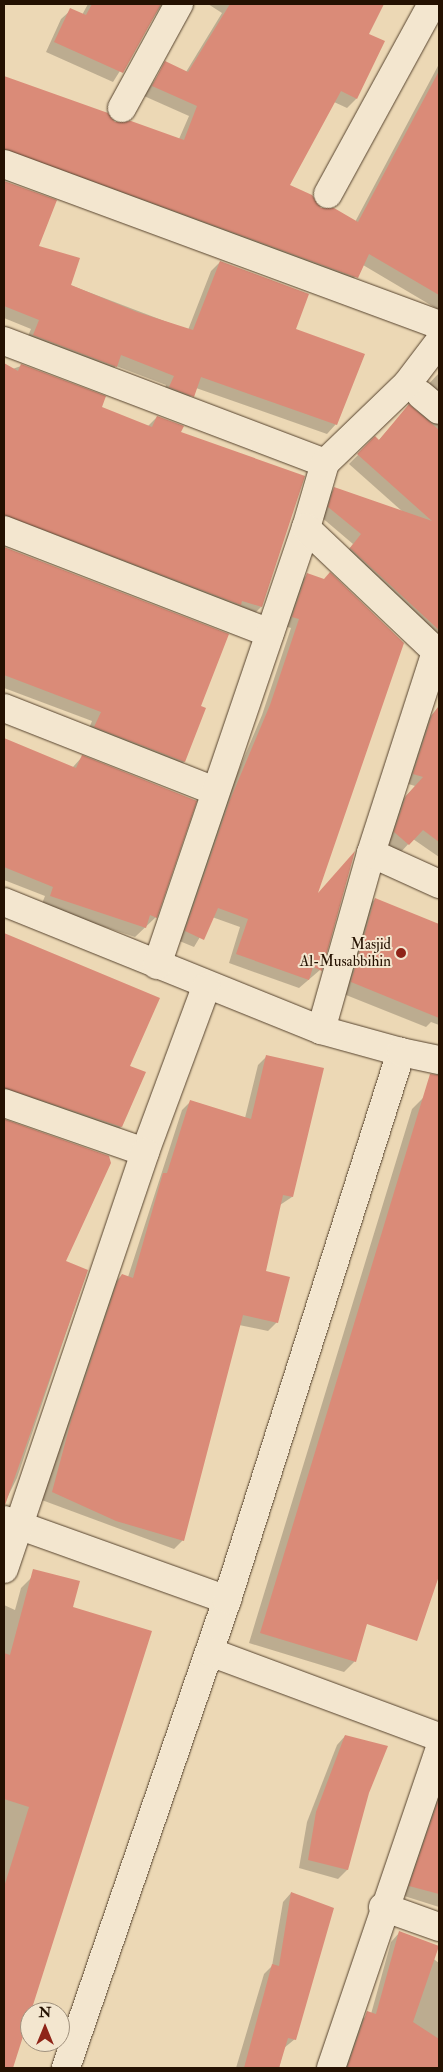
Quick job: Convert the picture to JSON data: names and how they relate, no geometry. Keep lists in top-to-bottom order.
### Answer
{
  "places": ["Masjid Al-Musabbihin"],
  "north": "top"
}
